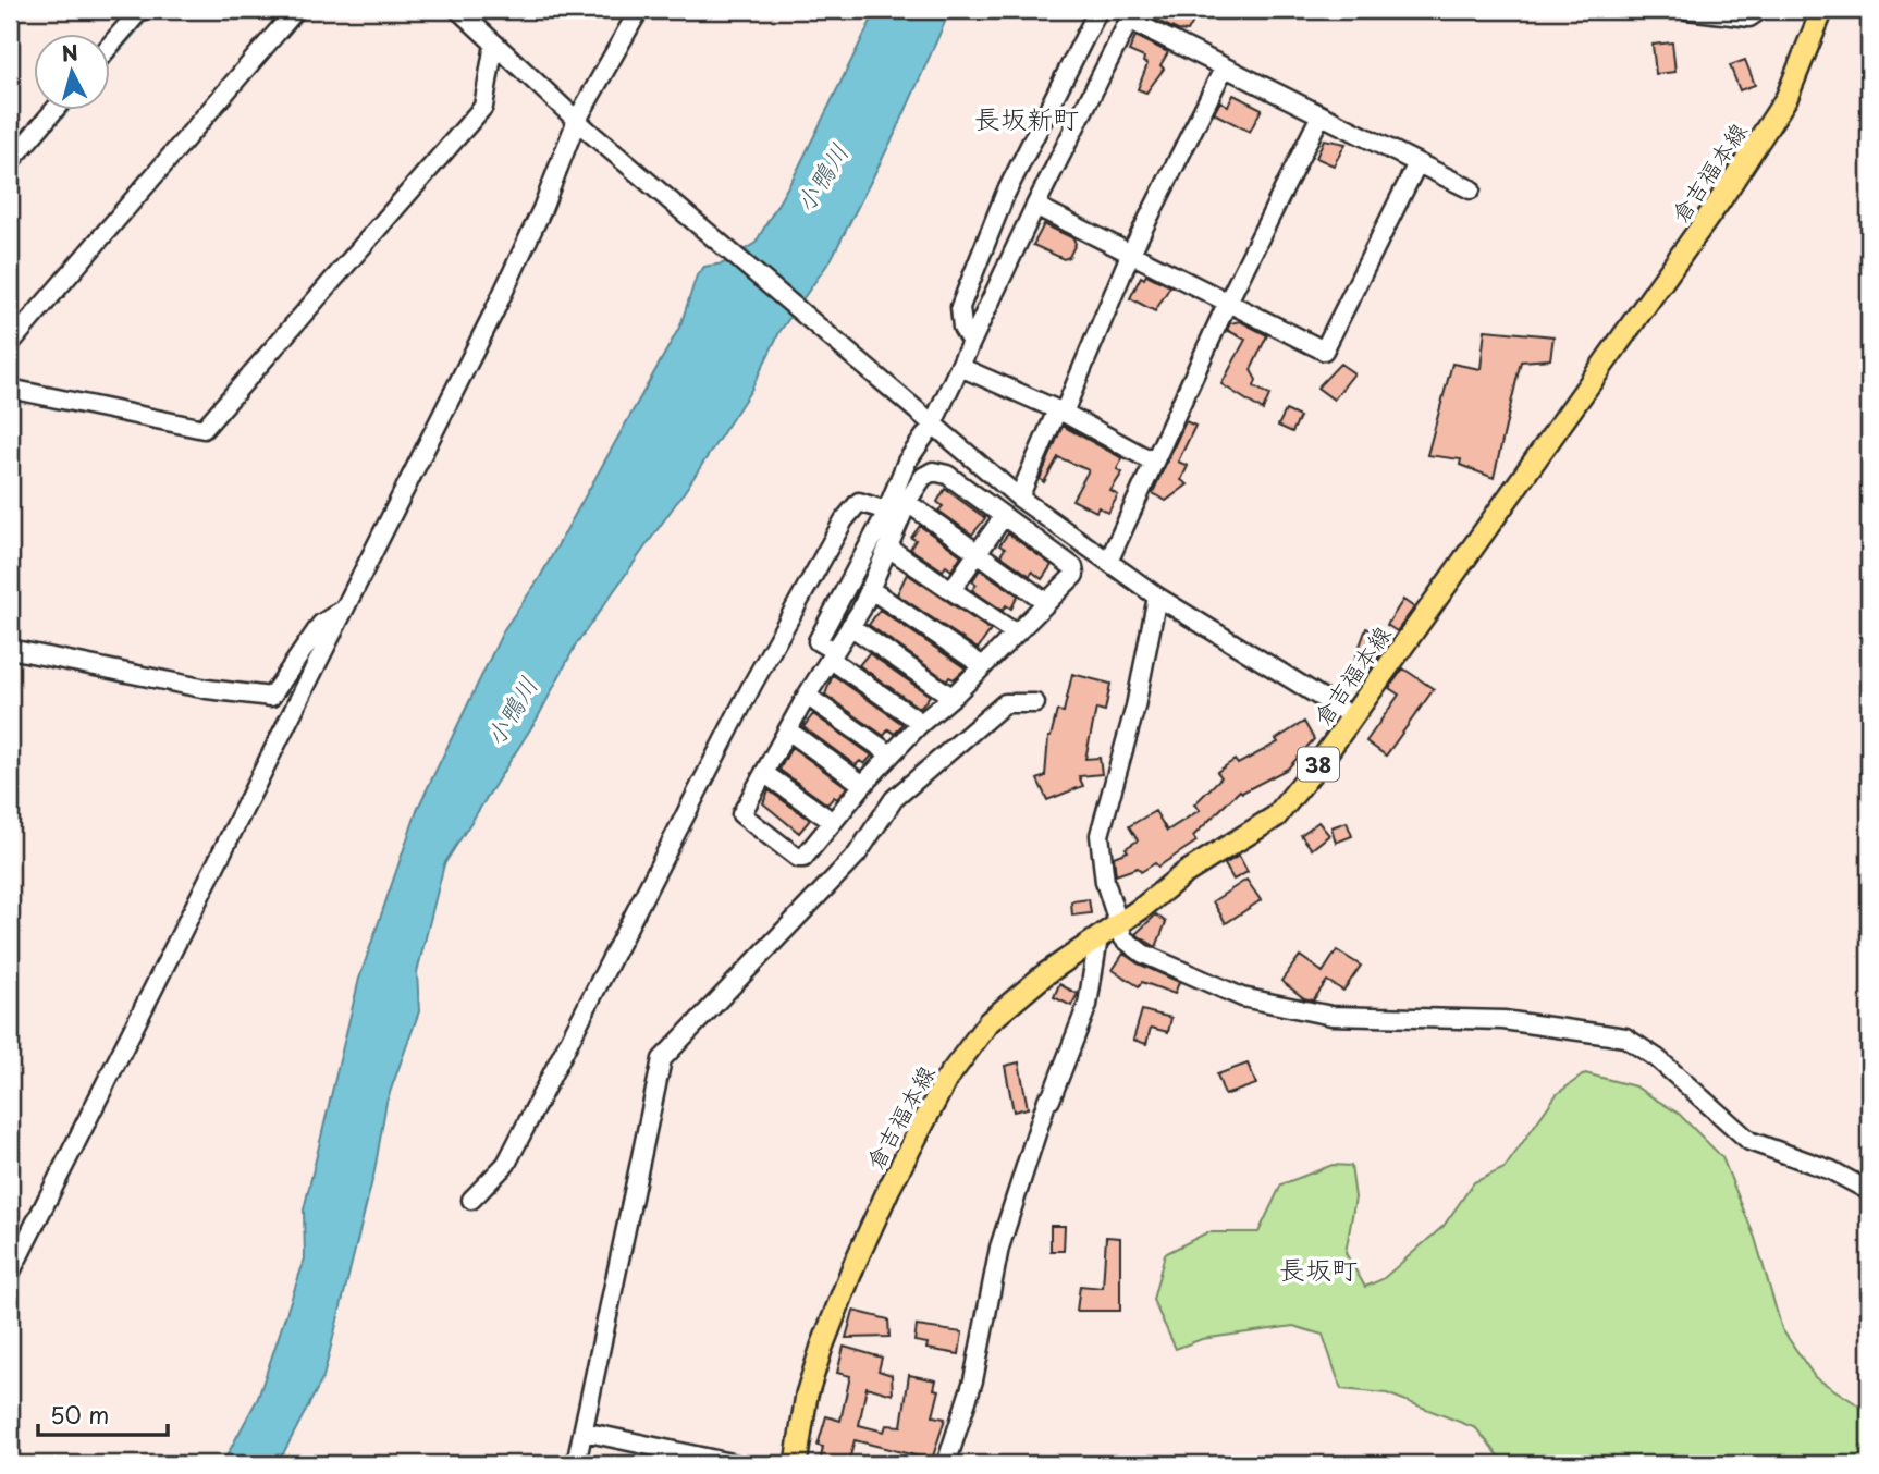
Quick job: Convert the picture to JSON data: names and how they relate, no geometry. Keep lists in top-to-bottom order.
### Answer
{
  "streets": {
    "main road": ["倉吉福本線", "38"]
  },
  "districts": ["長坂新町", "長坂町"],
  "water": ["小鴨川"],
  "scale_bar": "50 m",
  "north": "top"
}
